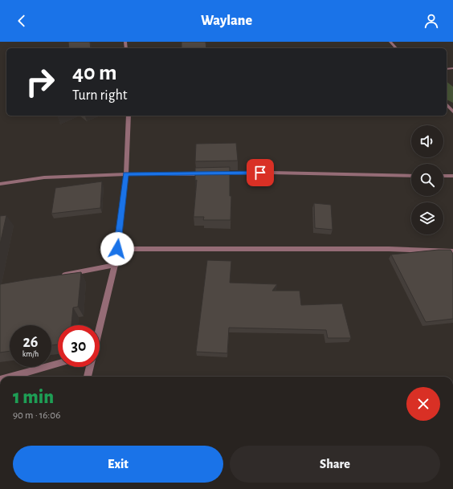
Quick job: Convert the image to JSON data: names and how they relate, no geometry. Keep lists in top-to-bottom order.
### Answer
{
  "page": {
    "header": "Waylane",
    "turn": ["40 m", "Turn right"],
    "speed": "26 km/h",
    "limit": "30",
    "heading": ["1 min", "90 m · 16:06"],
    "buttons": ["Exit", "Share"]
  }
}
